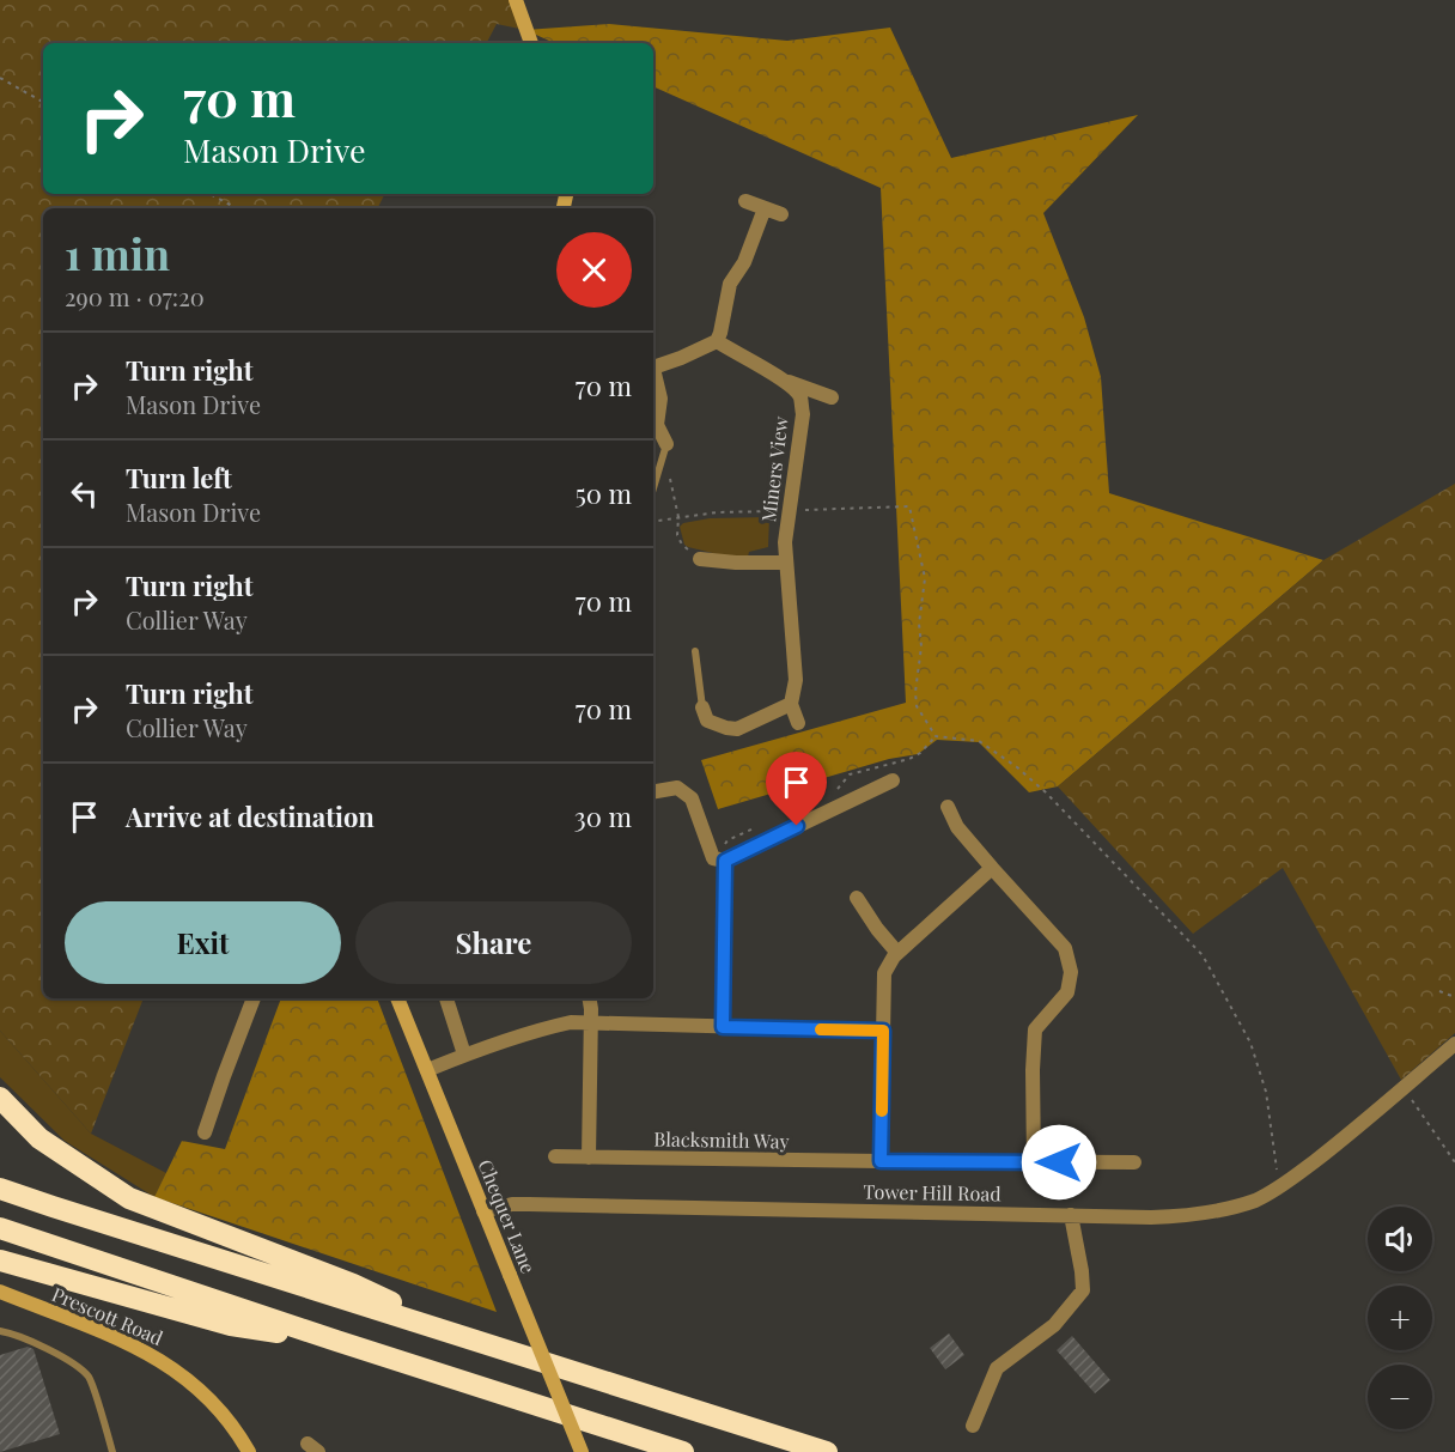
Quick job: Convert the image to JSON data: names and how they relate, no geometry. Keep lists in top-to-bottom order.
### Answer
{
  "streets": {
    "street": [
      "Miners View",
      "Blacksmith Way",
      "Tower Hill Road",
      "Chequer Lane",
      "Prescott Road"
    ]
  },
  "crossings": [
    ["Tower Hill Road", "Chequer Lane"]
  ],
  "page": {
    "turn": ["70 m", "Mason Drive"],
    "heading": ["1 min", "290 m · 07:20"],
    "list": [
      {
        "name": "Turn right",
        "note": "Mason Drive",
        "value": "70 m"
      },
      {
        "name": "Turn left",
        "note": "Mason Drive",
        "value": "50 m"
      },
      {
        "name": "Turn right",
        "note": "Collier Way",
        "value": "70 m"
      },
      {
        "name": "Turn right",
        "note": "Collier Way",
        "value": "70 m"
      },
      {
        "name": "Arrive at destination",
        "value": "30 m"
      }
    ],
    "buttons": ["Exit", "Share"],
    "map_buttons": ["+", "−"]
  }
}
